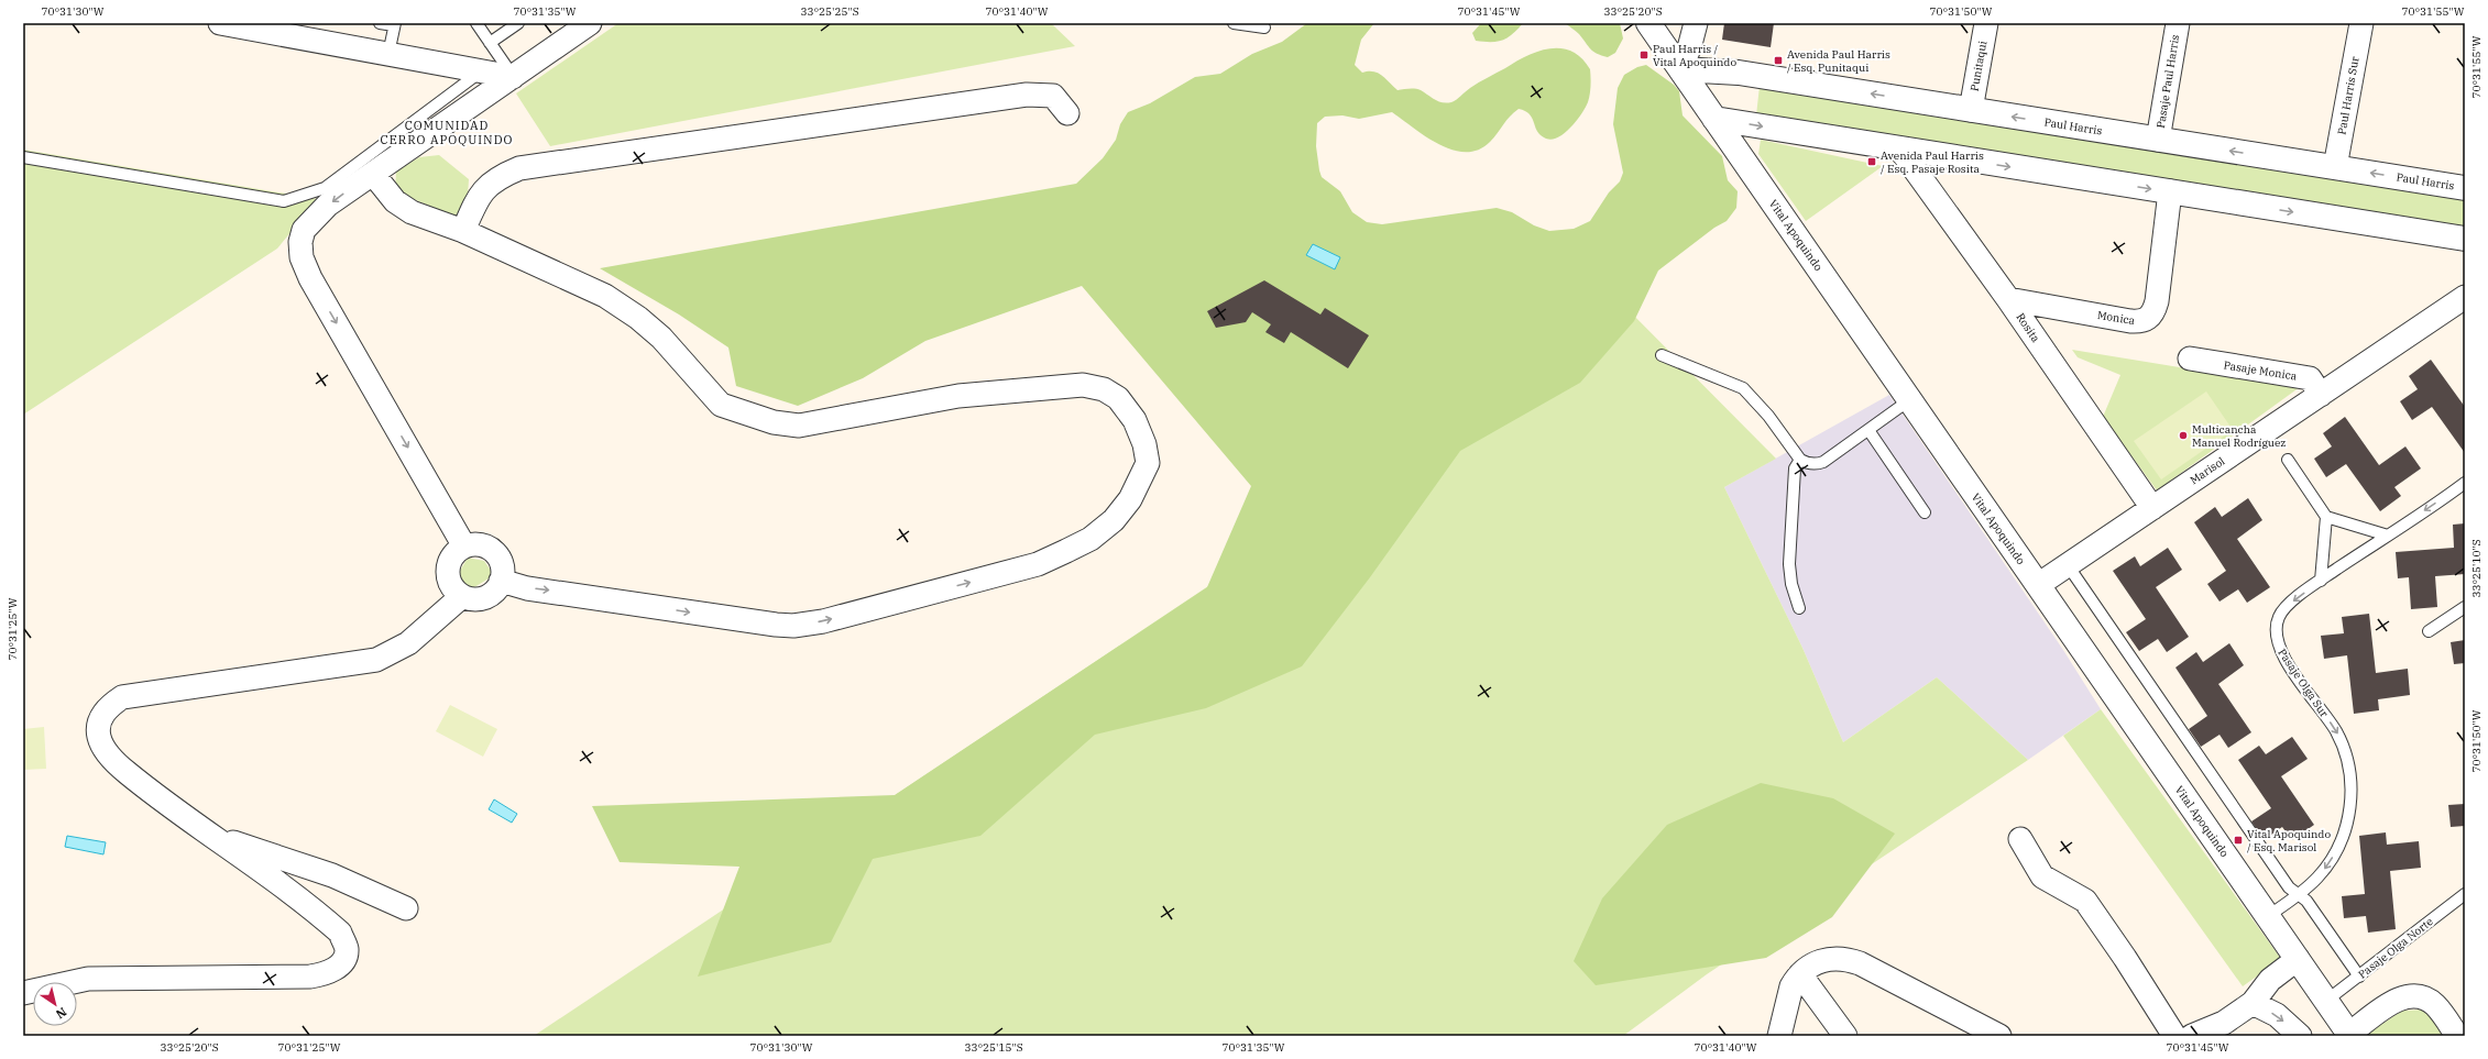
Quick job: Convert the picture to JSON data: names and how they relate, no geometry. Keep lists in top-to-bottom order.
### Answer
{
  "streets": {
    "street": [
      "Punitaqui",
      "Pasaje Paul Harris",
      "Paul Harris Sur",
      "Paul Harris",
      "Vital Apoquindo",
      "Monica",
      "Rosita",
      "Pasaje Monica",
      "Marisol"
    ],
    "lane": ["Pasaje Olga Sur", "Pasaje Olga Norte"]
  },
  "crossings": [
    ["Punitaqui", "Paul Harris"],
    ["Pasaje Paul Harris", "Paul Harris"],
    ["Paul Harris Sur", "Paul Harris"],
    ["Paul Harris", "Vital Apoquindo"],
    ["Vital Apoquindo", "Marisol"],
    ["Vital Apoquindo", "Pasaje Olga Sur"],
    ["Vital Apoquindo", "Pasaje Olga Norte"],
    ["Monica", "Rosita"],
    ["Rosita", "Marisol"],
    ["Pasaje Monica", "Marisol"]
  ],
  "one_way": ["Pasaje Olga Sur"],
  "districts": ["COMUNIDAD CERRO APOQUINDO"],
  "places": {
    "transit": [
      "Paul Harris / Vital Apoquindo",
      "Avenida Paul Harris / Esq. Punitaqui",
      "Avenida Paul Harris / Esq. Pasaje Rosita",
      "Vital Apoquindo / Esq. Marisol"
    ],
    "other": ["Multicancha Manuel Rodríguez"]
  },
  "north": "bottom right",
  "coordinates": [
    "70°31'30\"W",
    "70°31'35\"W",
    "33°25'25\"S",
    "70°31'40\"W",
    "70°31'45\"W",
    "33°25'20\"S",
    "70°31'50\"W",
    "70°31'55\"W",
    "33°25'10\"S",
    "70°31'25\"W",
    "33°25'15\"S"
  ]
}
